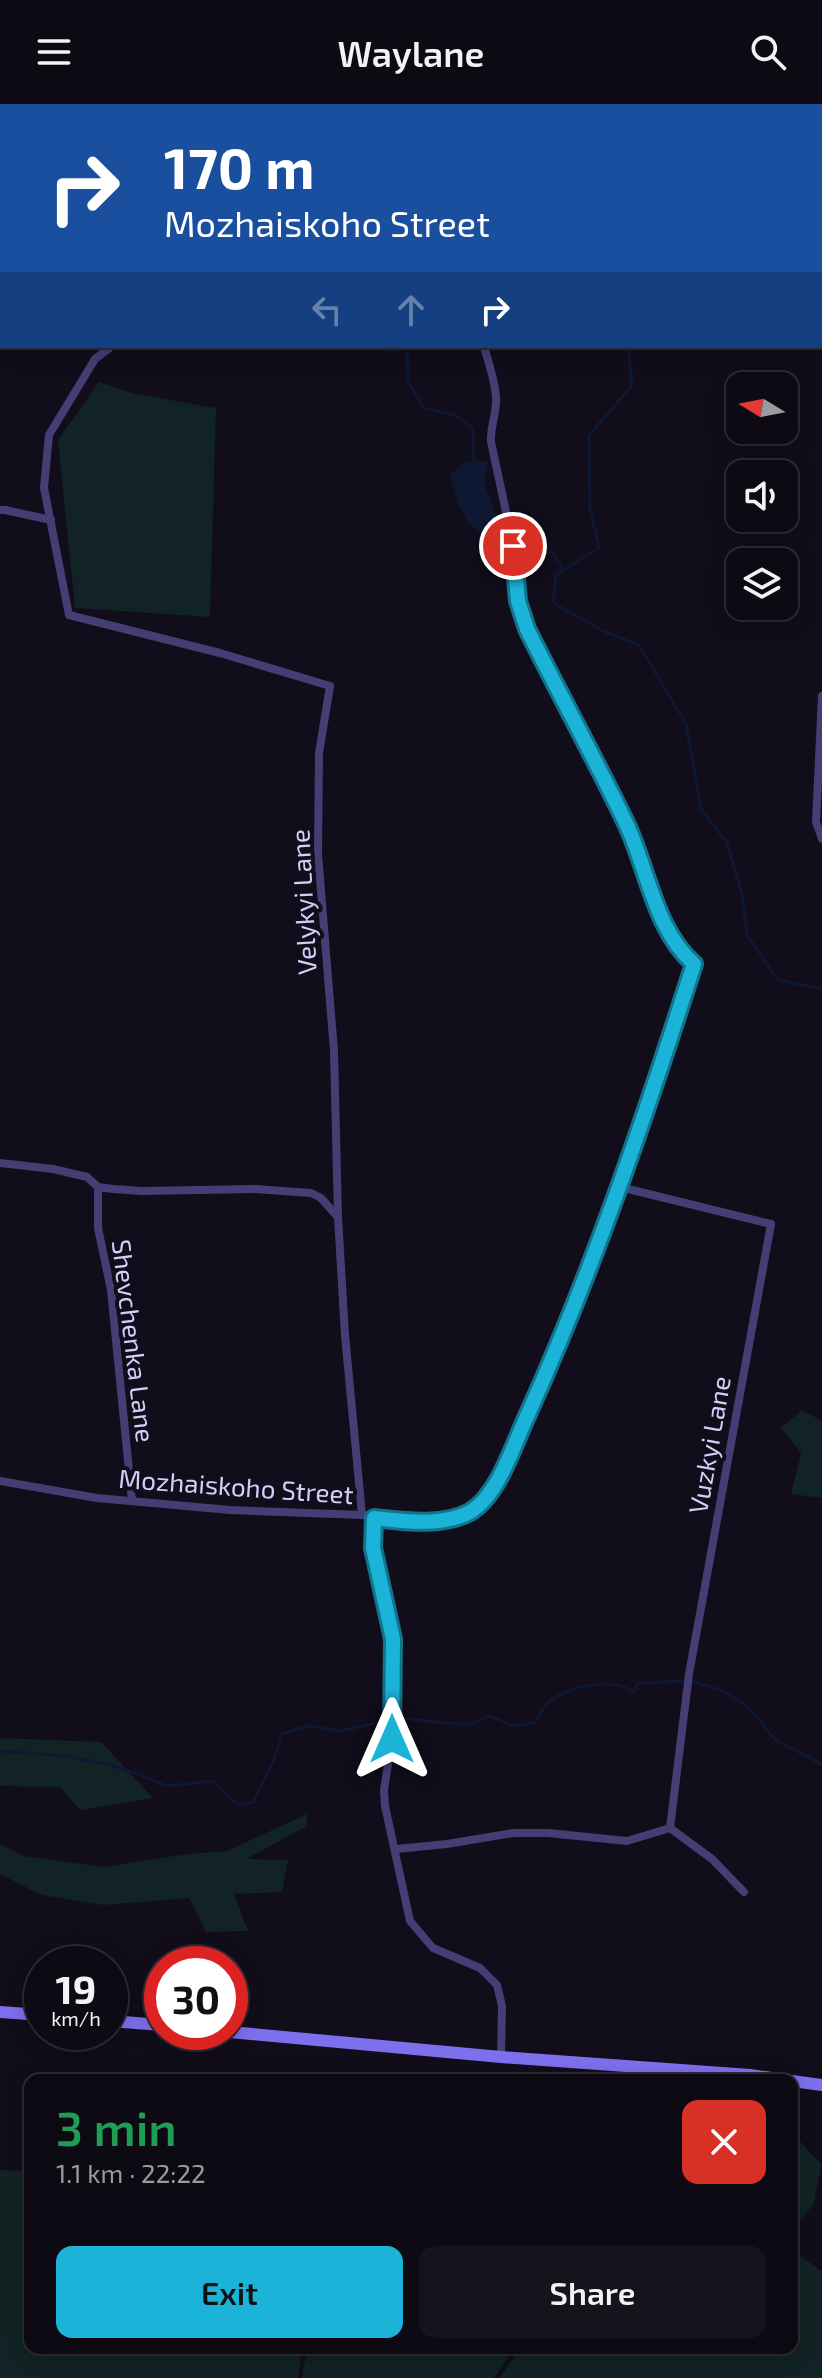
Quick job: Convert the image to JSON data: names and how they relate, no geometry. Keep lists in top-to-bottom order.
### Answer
{
  "streets": {
    "street": [
      "Velykyi Lane",
      "Shevchenka Lane",
      "Vuzkyi Lane",
      "Mozhaiskoho Street"
    ]
  },
  "crossings": [
    ["Velykyi Lane", "Mozhaiskoho Street"],
    ["Shevchenka Lane", "Mozhaiskoho Street"],
    ["Vuzkyi Lane", "Mozhaiskoho Street"]
  ],
  "north": "left",
  "page": {
    "header": "Waylane",
    "turn": ["170 m", "Mozhaiskoho Street"],
    "speed": "19 km/h",
    "limit": "30",
    "heading": ["3 min", "1.1 km · 22:22"],
    "buttons": ["Exit", "Share"]
  }
}
